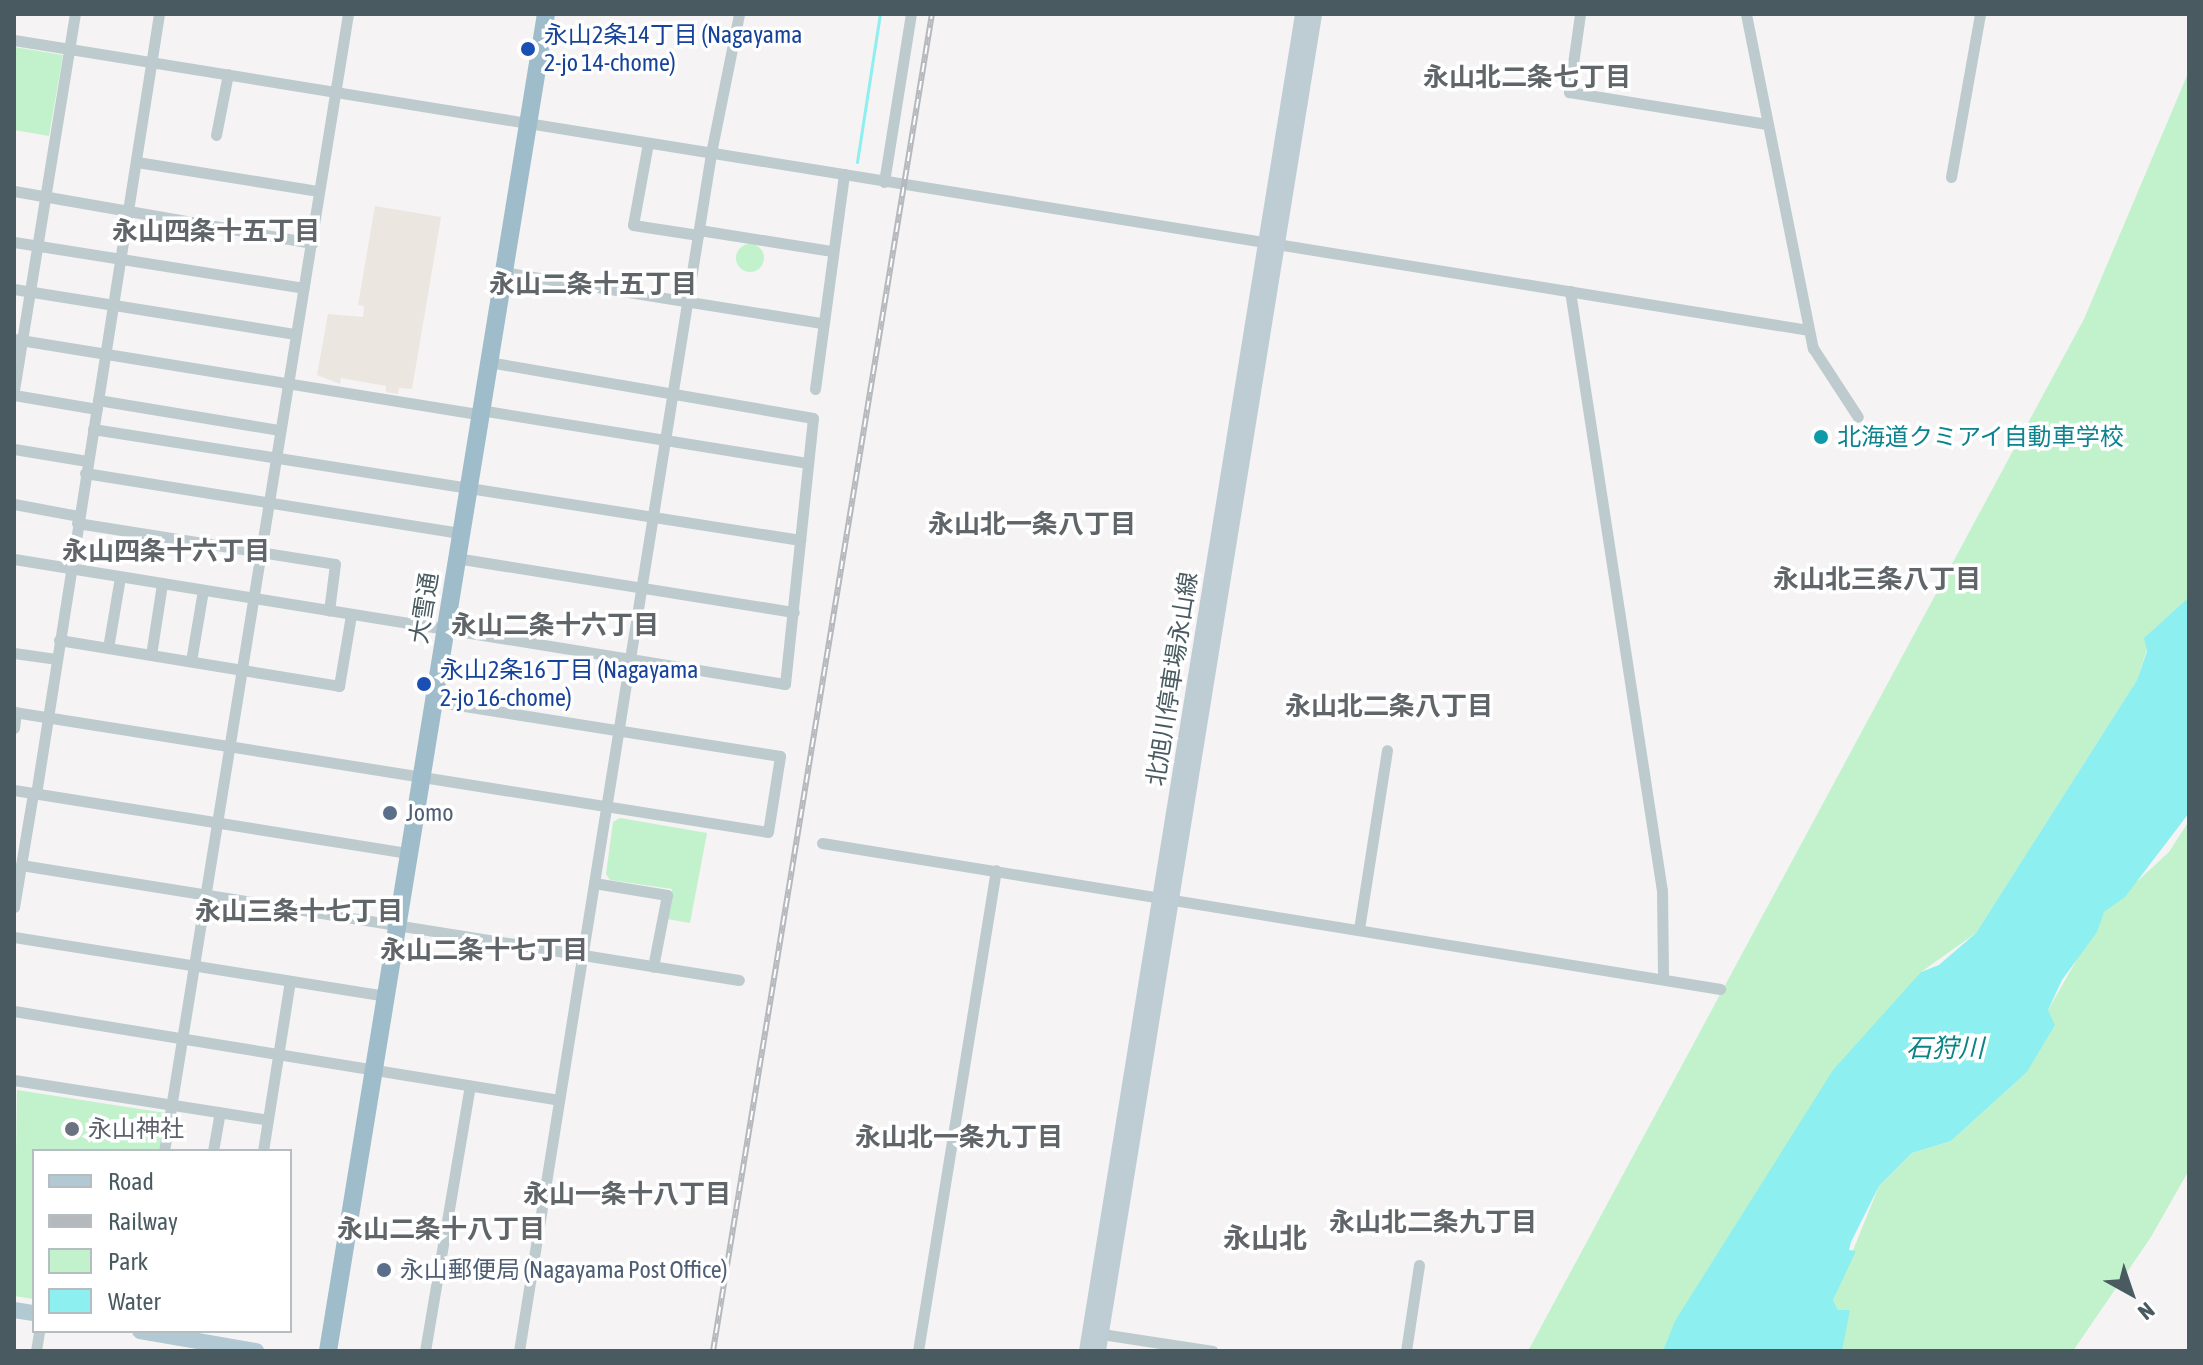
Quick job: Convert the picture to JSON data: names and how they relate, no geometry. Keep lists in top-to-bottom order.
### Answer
{
  "streets": {
    "highway": ["大雪通"],
    "main road": ["北旭川停車場永山線"]
  },
  "districts": [
    "永山北二条七丁目",
    "永山四条十五丁目",
    "永山二条十五丁目",
    "永山北一条八丁目",
    "永山四条十六丁目",
    "永山北三条八丁目",
    "永山二条十六丁目",
    "永山北二条八丁目",
    "永山三条十七丁目",
    "永山二条十七丁目",
    "永山北一条九丁目",
    "永山一条十八丁目",
    "永山北二条九丁目",
    "永山二条十八丁目",
    "永山北"
  ],
  "water": ["石狩川"],
  "places": [
    "永山2条14丁目 (Nagayama 2-jo 14-chome)",
    "北海道クミアイ自動車学校",
    "永山2条16丁目 (Nagayama 2-jo 16-chome)",
    "Jomo",
    "永山神社",
    "永山郵便局 (Nagayama Post Office)"
  ],
  "legend": [
    "Road",
    "Railway",
    "Park",
    "Water"
  ],
  "north": "bottom right"
}
